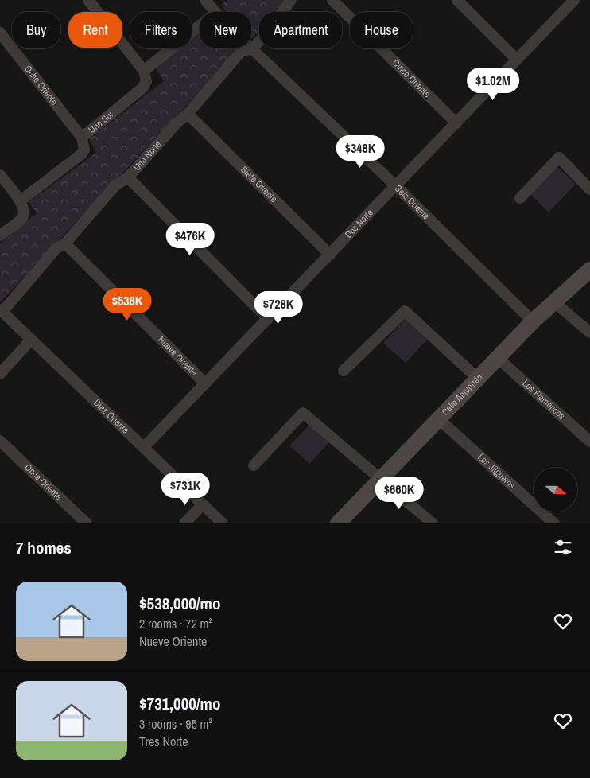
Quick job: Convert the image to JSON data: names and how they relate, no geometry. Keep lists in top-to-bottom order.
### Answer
{
  "streets": {
    "street": [
      "Cinco Oriente",
      "Ocho Oriente",
      "Uno Sur",
      "Uno Norte",
      "Siete Oriente",
      "Seis Oriente",
      "Dos Norte",
      "Nueve Oriente",
      "Calle Antupirén",
      "Los Flamencos",
      "Diez Oriente",
      "Los Jilgueros",
      "Once Oriente"
    ]
  },
  "crossings": [
    ["Cinco Oriente", "Dos Norte"],
    ["Ocho Oriente", "Uno Sur"],
    ["Uno Norte", "Siete Oriente"],
    ["Uno Norte", "Seis Oriente"],
    ["Uno Norte", "Nueve Oriente"],
    ["Uno Norte", "Diez Oriente"],
    ["Siete Oriente", "Dos Norte"],
    ["Seis Oriente", "Dos Norte"],
    ["Seis Oriente", "Calle Antupirén"],
    ["Dos Norte", "Nueve Oriente"],
    ["Dos Norte", "Diez Oriente"],
    ["Calle Antupirén", "Los Flamencos"],
    ["Calle Antupirén", "Los Jilgueros"]
  ],
  "north": "right",
  "page": {
    "chip": [
      "Buy",
      "Rent",
      "Filters",
      "New",
      "Apartment",
      "House"
    ],
    "price": [
      "$1.02M",
      "$348K",
      "$476K",
      "$538K",
      "$728K",
      "$731K",
      "$660K"
    ],
    "heading": "7 homes",
    "list": [
      {
        "name": "$538,000/mo",
        "note": "2 rooms · 72 m² · Nueve Oriente"
      },
      {
        "name": "$731,000/mo",
        "note": "3 rooms · 95 m² · Tres Norte"
      }
    ]
  }
}
